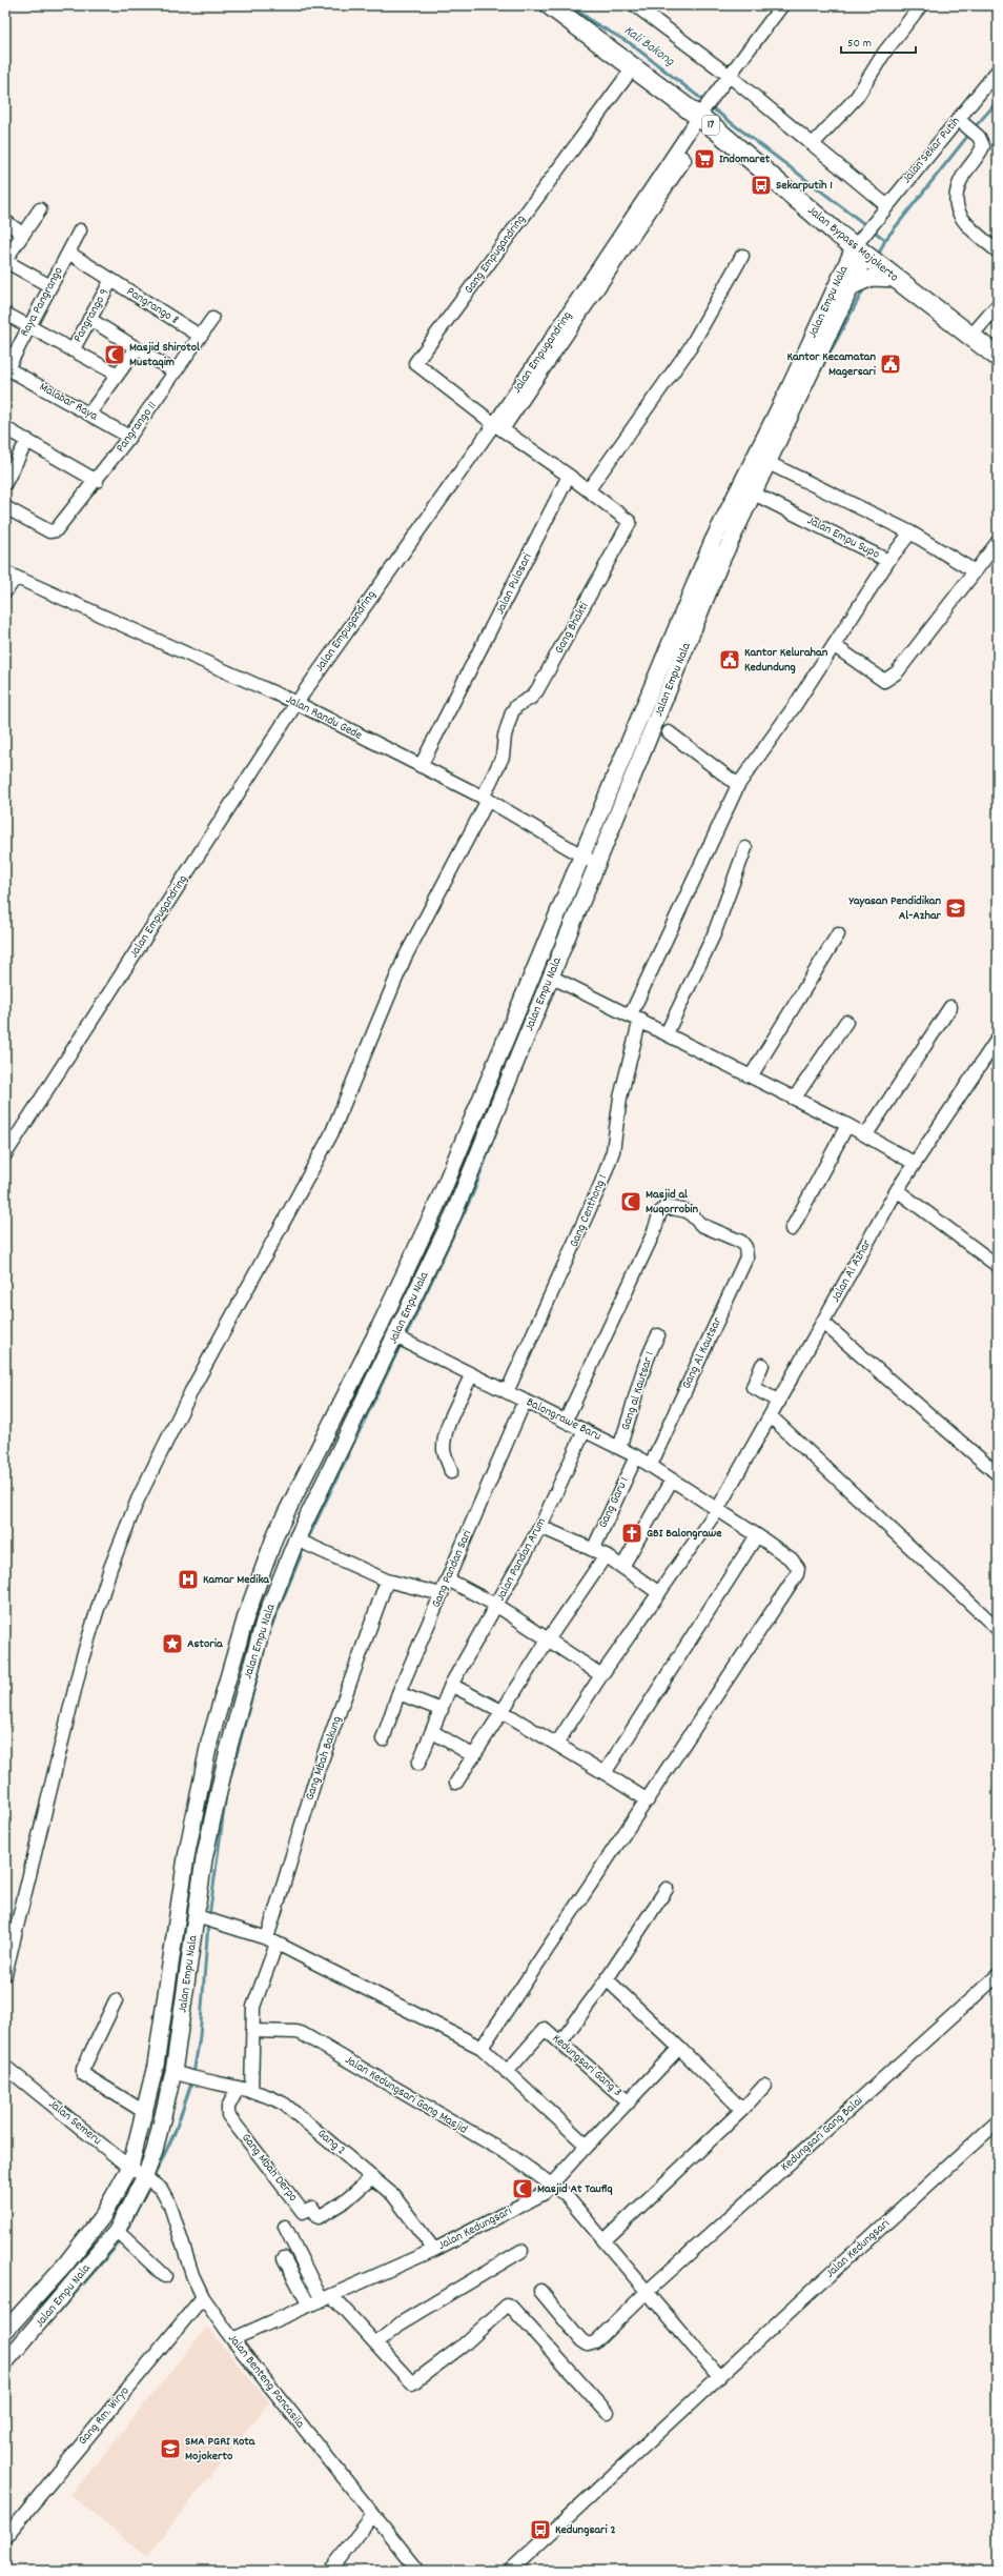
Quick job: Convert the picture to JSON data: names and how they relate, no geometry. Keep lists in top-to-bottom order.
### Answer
{
  "streets": {
    "highway": ["17", "Jalan Bypass Mojokerto"],
    "main road": ["Jalan Empu Nala"],
    "street": [
      "Jalan Sekar Putih",
      "Gang Empugandring",
      "Raya Pangrango",
      "Pangrango 8",
      "Pangrango 9",
      "Jalan Empugandring",
      "Malabar Raya",
      "Pangrango 11",
      "Jalan Empu Supo",
      "Jalan Pulosari",
      "Gang Bhakti",
      "Jalan Randu Gede",
      "Gang Centhong 1",
      "Jalan Al Azhar",
      "Gang Al Kautsar",
      "Gang al Kautsar 1",
      "Balongrawe Baru",
      "Gang Garu 1",
      "Jalan Pandan Arum",
      "Gang Pandan Sari",
      "Gang Mbah Bakung",
      "Kedungsari Gang 3",
      "Jalan Kedungsari Gang Masjid",
      "Jalan Semeru",
      "Kedungsari Gang Balai",
      "Gang 2",
      "Gang Mbah Derpo",
      "Jalan Kedungsari",
      "Jalan Benteng Pancasila",
      "Gang Rm. Wiryo"
    ]
  },
  "crossings": [
    ["Jalan Sekar Putih", "Jalan Bypass Mojokerto"],
    ["Jalan Sekar Putih", "Jalan Empu Nala"],
    ["Jalan Bypass Mojokerto", "Gang Empugandring"],
    ["Jalan Bypass Mojokerto", "Jalan Empu Nala"],
    ["Jalan Bypass Mojokerto", "Jalan Empugandring"],
    ["Gang Empugandring", "Jalan Empugandring"],
    ["Raya Pangrango", "Pangrango 8"],
    ["Raya Pangrango", "Malabar Raya"],
    ["Jalan Empu Nala", "Jalan Empu Supo"],
    ["Jalan Empu Nala", "Jalan Randu Gede"],
    ["Jalan Empu Nala", "Balongrawe Baru"],
    ["Jalan Empu Nala", "Jalan Semeru"],
    ["Jalan Empu Nala", "Gang 2"],
    ["Jalan Empu Nala", "Jalan Benteng Pancasila"],
    ["Pangrango 8", "Pangrango 9"],
    ["Jalan Empugandring", "Jalan Randu Gede"],
    ["Malabar Raya", "Pangrango 11"],
    ["Jalan Empu Supo", "Gang Centhong 1"],
    ["Jalan Pulosari", "Gang Bhakti"],
    ["Jalan Pulosari", "Jalan Randu Gede"],
    ["Gang Bhakti", "Jalan Randu Gede"],
    ["Gang Centhong 1", "Balongrawe Baru"],
    ["Jalan Al Azhar", "Balongrawe Baru"],
    ["Gang Al Kautsar", "Balongrawe Baru"],
    ["Gang al Kautsar 1", "Balongrawe Baru"],
    ["Balongrawe Baru", "Gang Garu 1"],
    ["Balongrawe Baru", "Jalan Pandan Arum"],
    ["Balongrawe Baru", "Gang Pandan Sari"],
    ["Gang Mbah Bakung", "Jalan Kedungsari Gang Masjid"],
    ["Gang Mbah Bakung", "Gang 2"],
    ["Kedungsari Gang 3", "Jalan Kedungsari"],
    ["Jalan Kedungsari Gang Masjid", "Jalan Kedungsari"],
    ["Jalan Semeru", "Jalan Benteng Pancasila"],
    ["Gang 2", "Gang Mbah Derpo"],
    ["Gang 2", "Jalan Kedungsari"],
    ["Jalan Kedungsari", "Jalan Benteng Pancasila"],
    ["Jalan Benteng Pancasila", "Gang Rm. Wiryo"]
  ],
  "water": ["Kali Bokong"],
  "places": {
    "supermarket": ["Indomaret"],
    "bus stop": ["Sekarputih 1", "Kedungsari 2"],
    "mosque": ["Masjid Shirotol Mustaqim", "Masjid al Muqorrobin", "Masjid At Taufiq"],
    "public building": ["Kantor Kecamatan Magersari", "Kantor Kelurahan Kedundung"],
    "school or university": ["Yayasan Pendidikan Al-Azhar", "SMA PGRI Kota Mojokerto"],
    "church": ["GBI Balongrawe"],
    "hospital": ["Kamar Medika"],
    "place": ["Astoria"]
  },
  "scale_bar": "50 m"
}
